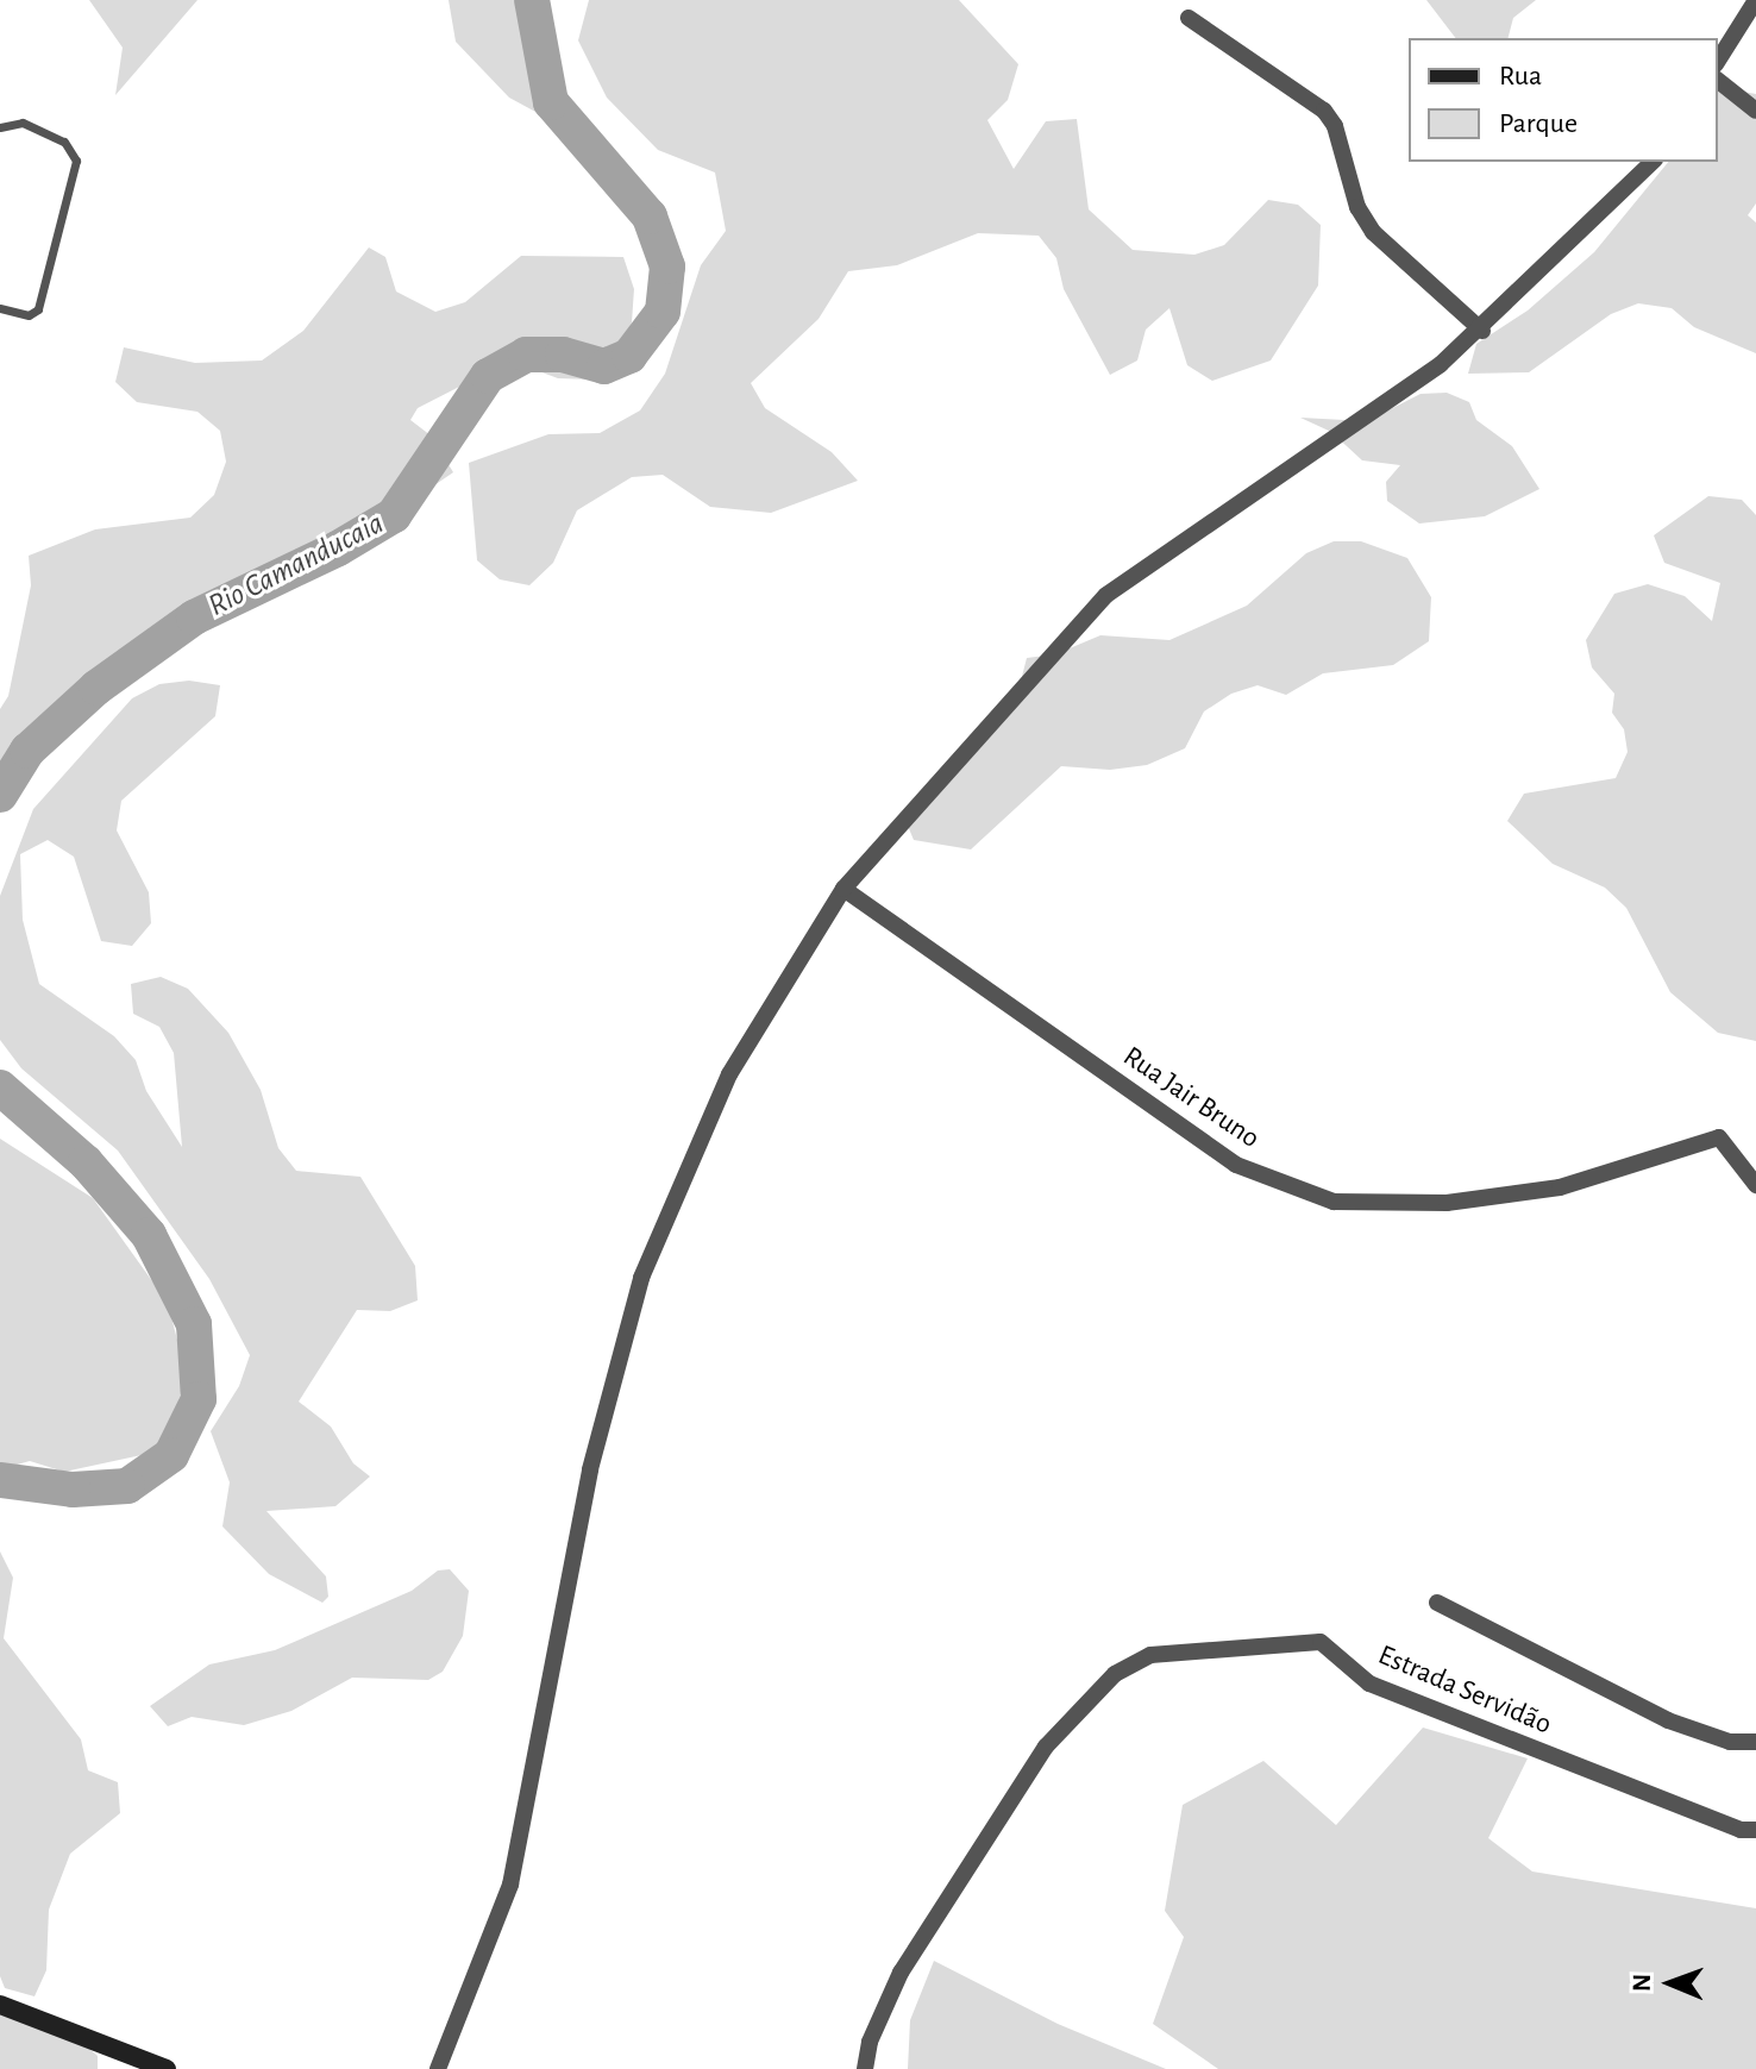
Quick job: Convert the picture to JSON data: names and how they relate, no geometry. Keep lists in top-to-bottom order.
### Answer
{
  "streets": {
    "street": ["Rua Jair Bruno", "Estrada Servidão"]
  },
  "water": ["Rio Camanducaia"],
  "legend": ["Rua", "Parque"],
  "north": "left"
}
